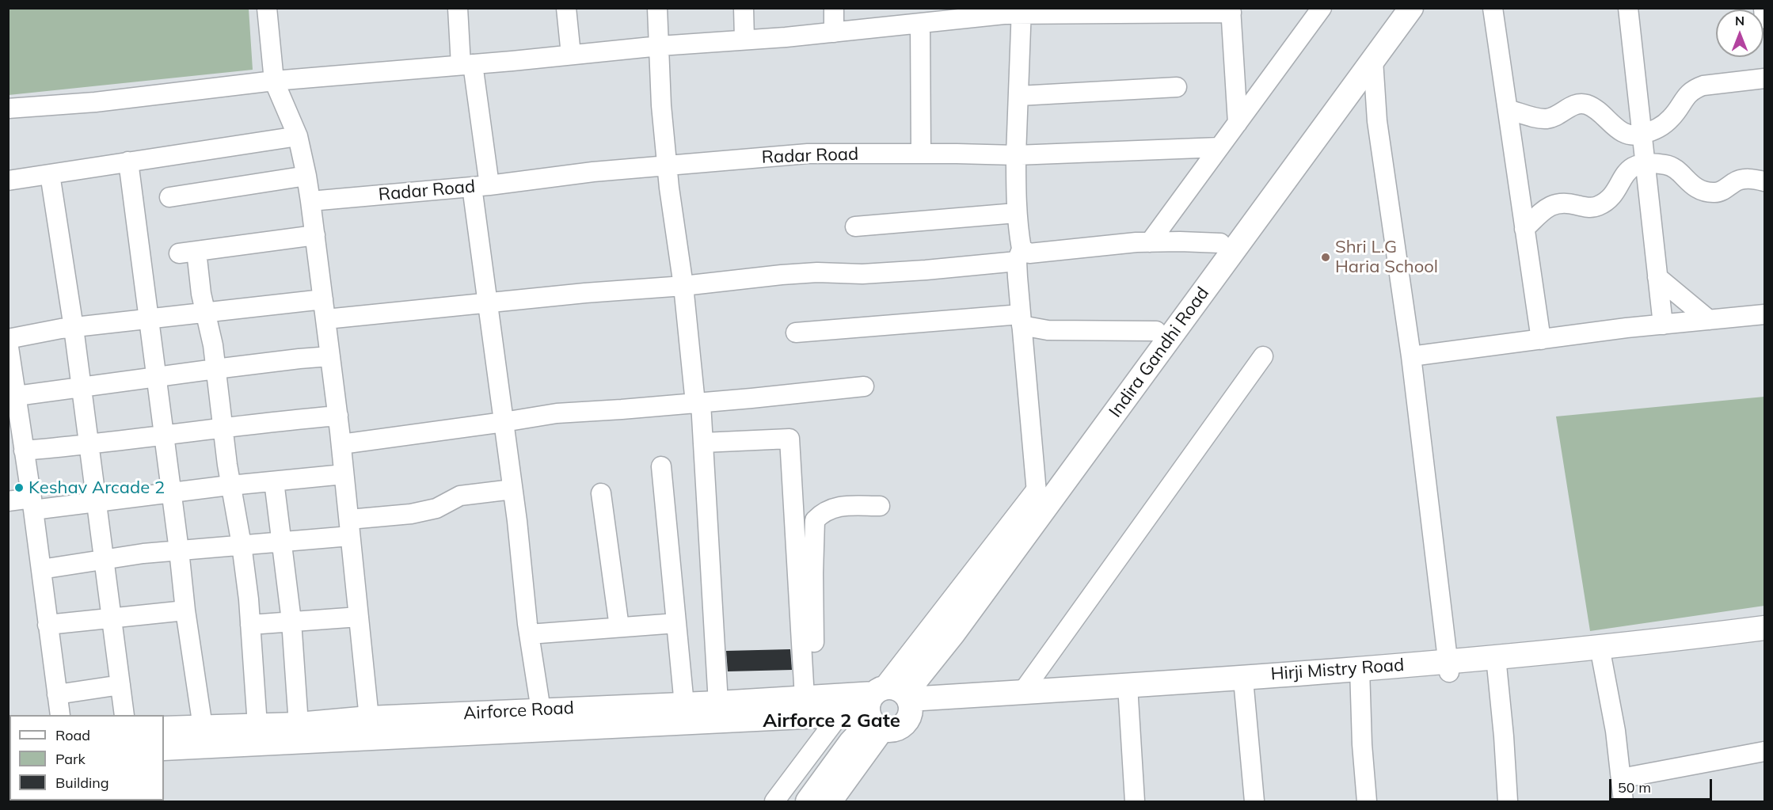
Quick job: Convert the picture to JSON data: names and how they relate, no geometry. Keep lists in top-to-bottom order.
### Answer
{
  "streets": {
    "main road": ["Indira Gandhi Road", "Hirji Mistry Road", "Airforce Road"],
    "street": ["Radar Road"]
  },
  "crossings": [
    ["Indira Gandhi Road", "Hirji Mistry Road"],
    ["Indira Gandhi Road", "Airforce Road"],
    ["Hirji Mistry Road", "Airforce Road"]
  ],
  "districts": ["Airforce 2 Gate"],
  "places": ["Shri L.G Haria School", "Keshav Arcade 2"],
  "legend": ["Road", "Park", "Building"],
  "scale_bar": "50 m",
  "north": "top"
}
